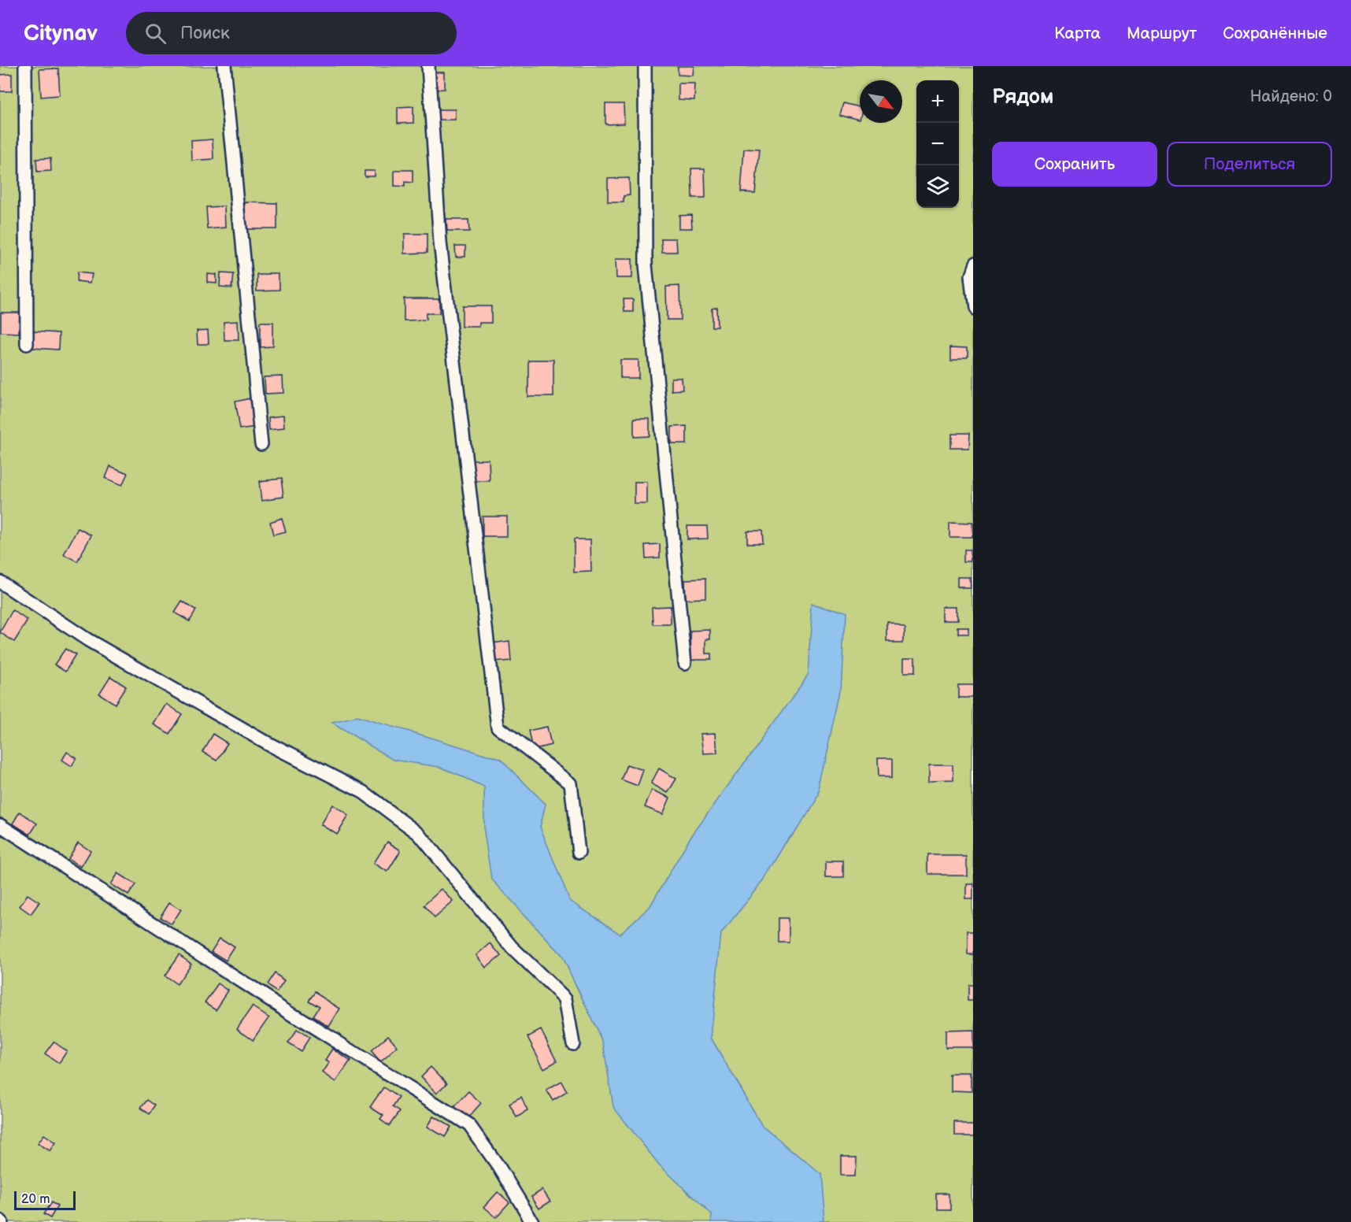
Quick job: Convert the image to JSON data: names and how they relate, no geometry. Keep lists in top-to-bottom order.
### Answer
{
  "scale_bar": "20 m",
  "north": "bottom right",
  "page": {
    "header": "Citynav",
    "search": "Поиск",
    "nav": ["Карта", "Маршрут", "Сохранённые"],
    "heading": ["Рядом", "Найдено: 0"],
    "map_buttons": ["+", "−"],
    "buttons": ["Сохранить", "Поделиться"],
    "scale": "20 m"
  }
}
